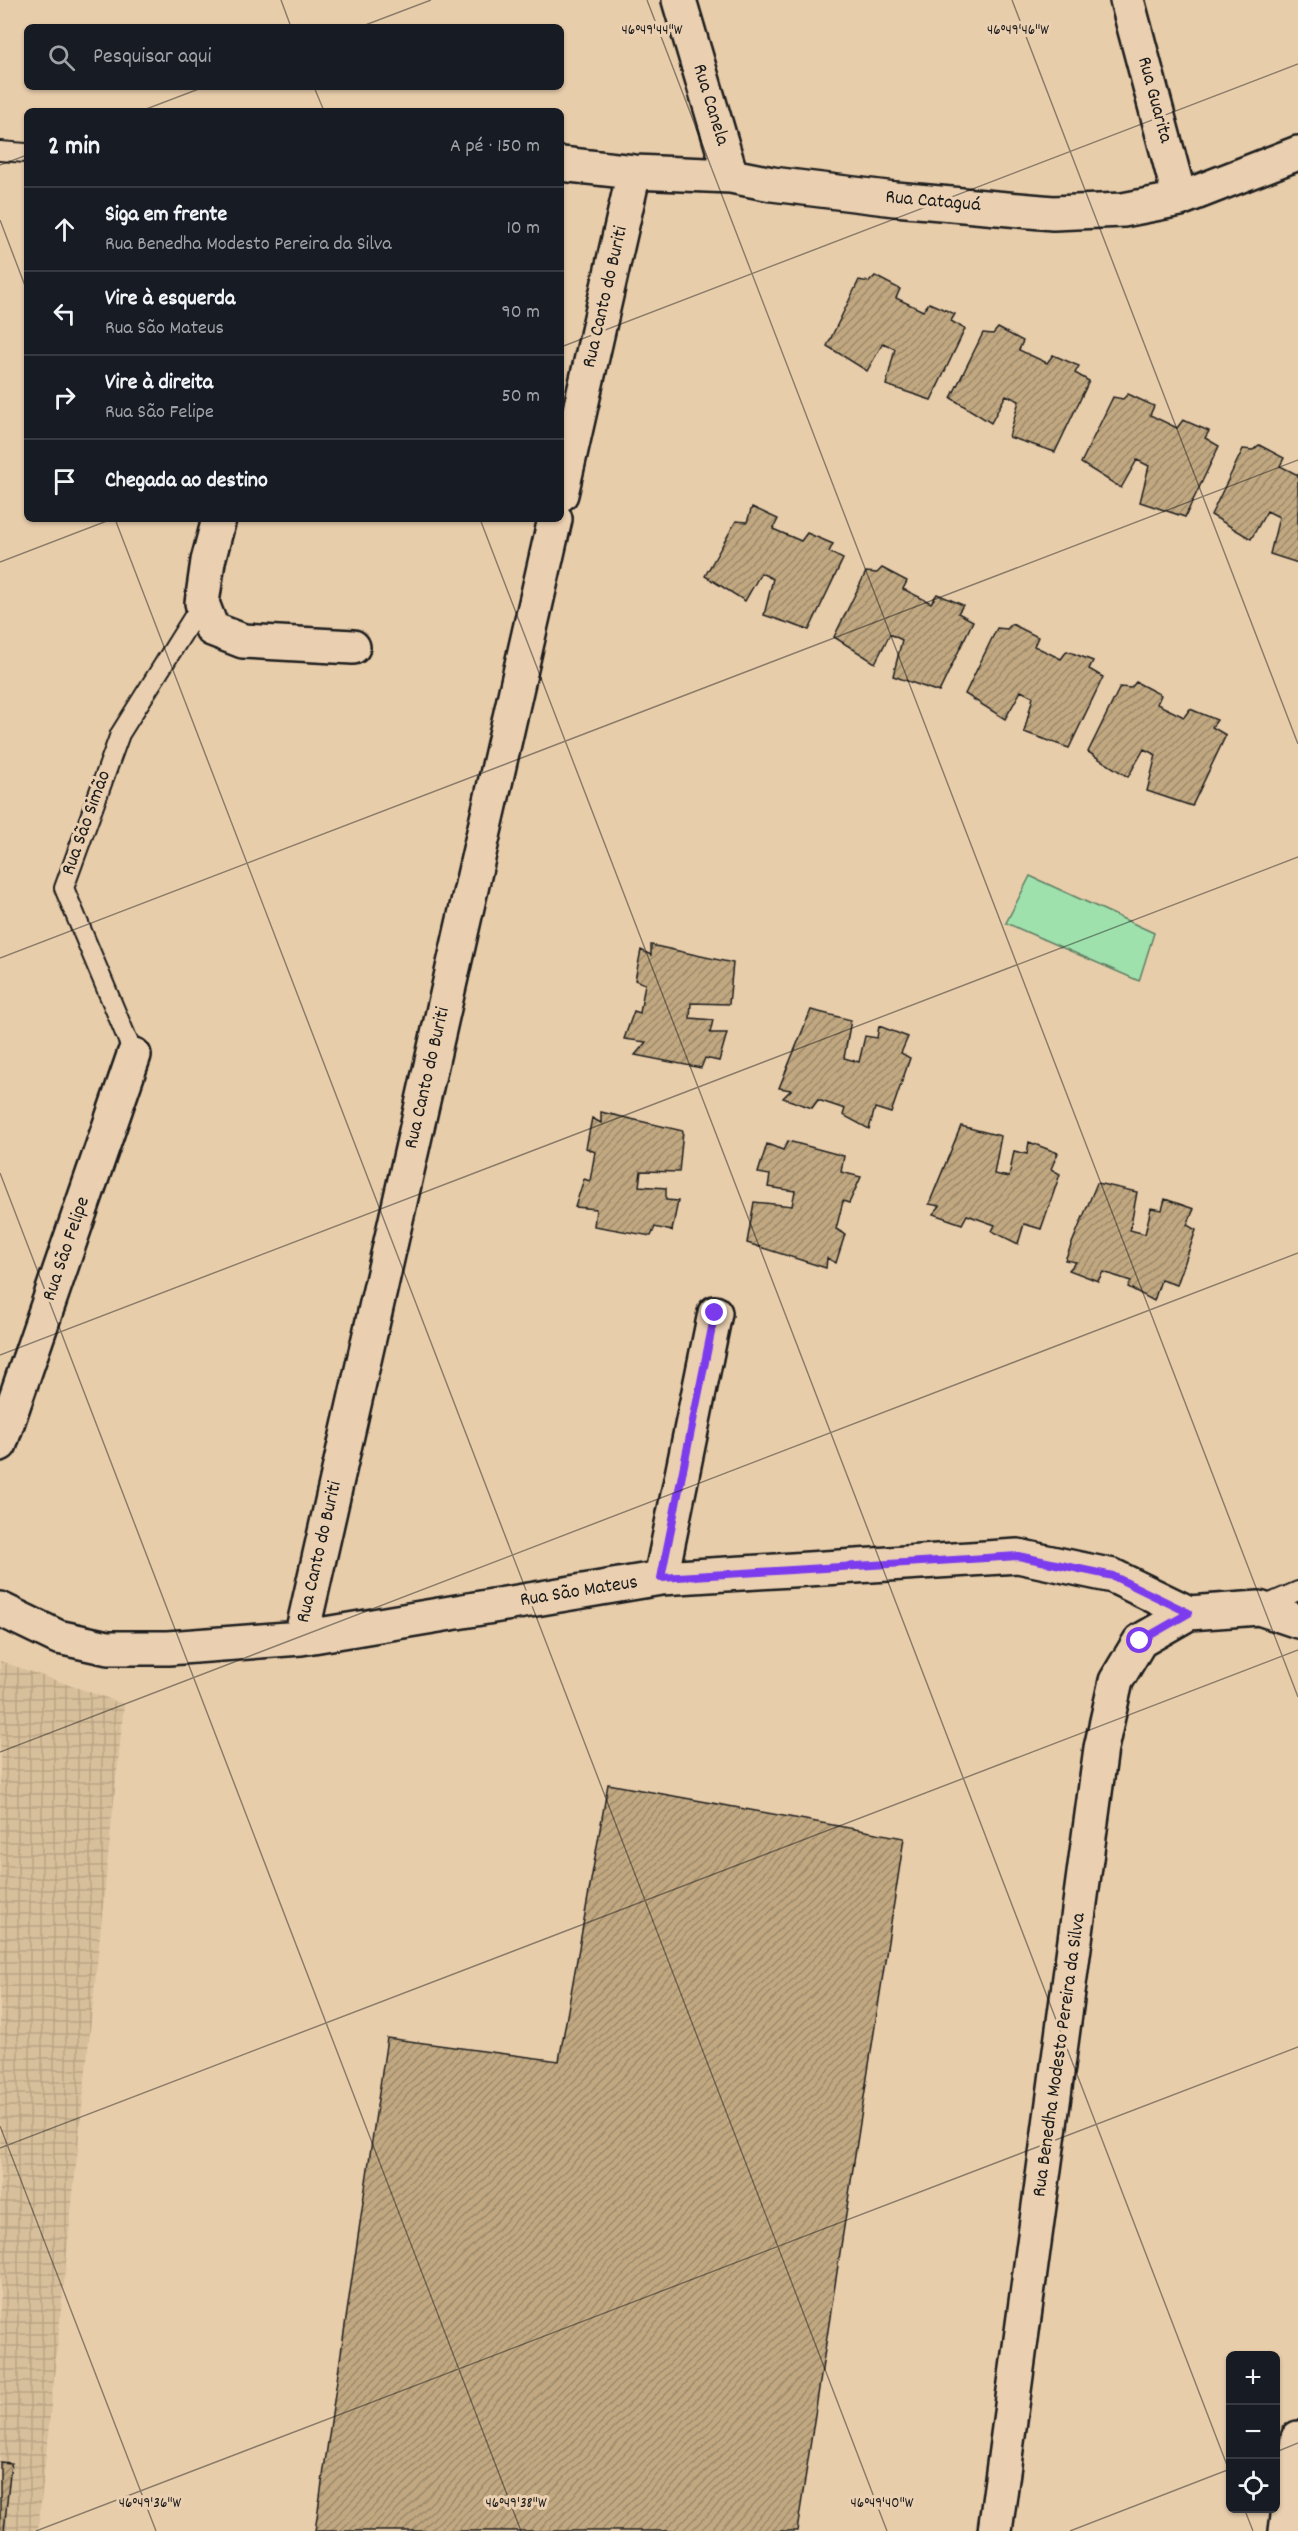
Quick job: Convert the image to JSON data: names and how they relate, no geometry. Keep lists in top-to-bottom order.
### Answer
{
  "streets": {
    "street": [
      "Rua Guarita",
      "Rua Canela",
      "Rua Cataguá",
      "Rua Canto do Buriti",
      "Rua São Simão",
      "Rua São Felipe",
      "Rua São Mateus",
      "Rua Benedha Modesto Pereira da Silva"
    ]
  },
  "crossings": [
    ["Rua Guarita", "Rua Cataguá"],
    ["Rua Canela", "Rua Cataguá"],
    ["Rua Cataguá", "Rua Canto do Buriti"],
    ["Rua Canto do Buriti", "Rua São Mateus"],
    ["Rua São Simão", "Rua São Felipe"],
    ["Rua São Mateus", "Rua Benedha Modesto Pereira da Silva"]
  ],
  "page": {
    "search": "Pesquisar aqui",
    "heading": ["2 min", "A pé · 150 m"],
    "list": [
      ["Siga em frente", "Rua Benedha Modesto Pereira da Silva", "10 m"],
      ["Vire à esquerda", "Rua São Mateus", "90 m"],
      ["Vire à direita", "Rua São Felipe", "50 m"],
      "Chegada ao destino"
    ],
    "map_buttons": ["+", "−"]
  },
  "coordinates": [
    "46°49'44\"W",
    "46°49'46\"W",
    "46°49'36\"W",
    "46°49'38\"W",
    "46°49'40\"W"
  ]
}
